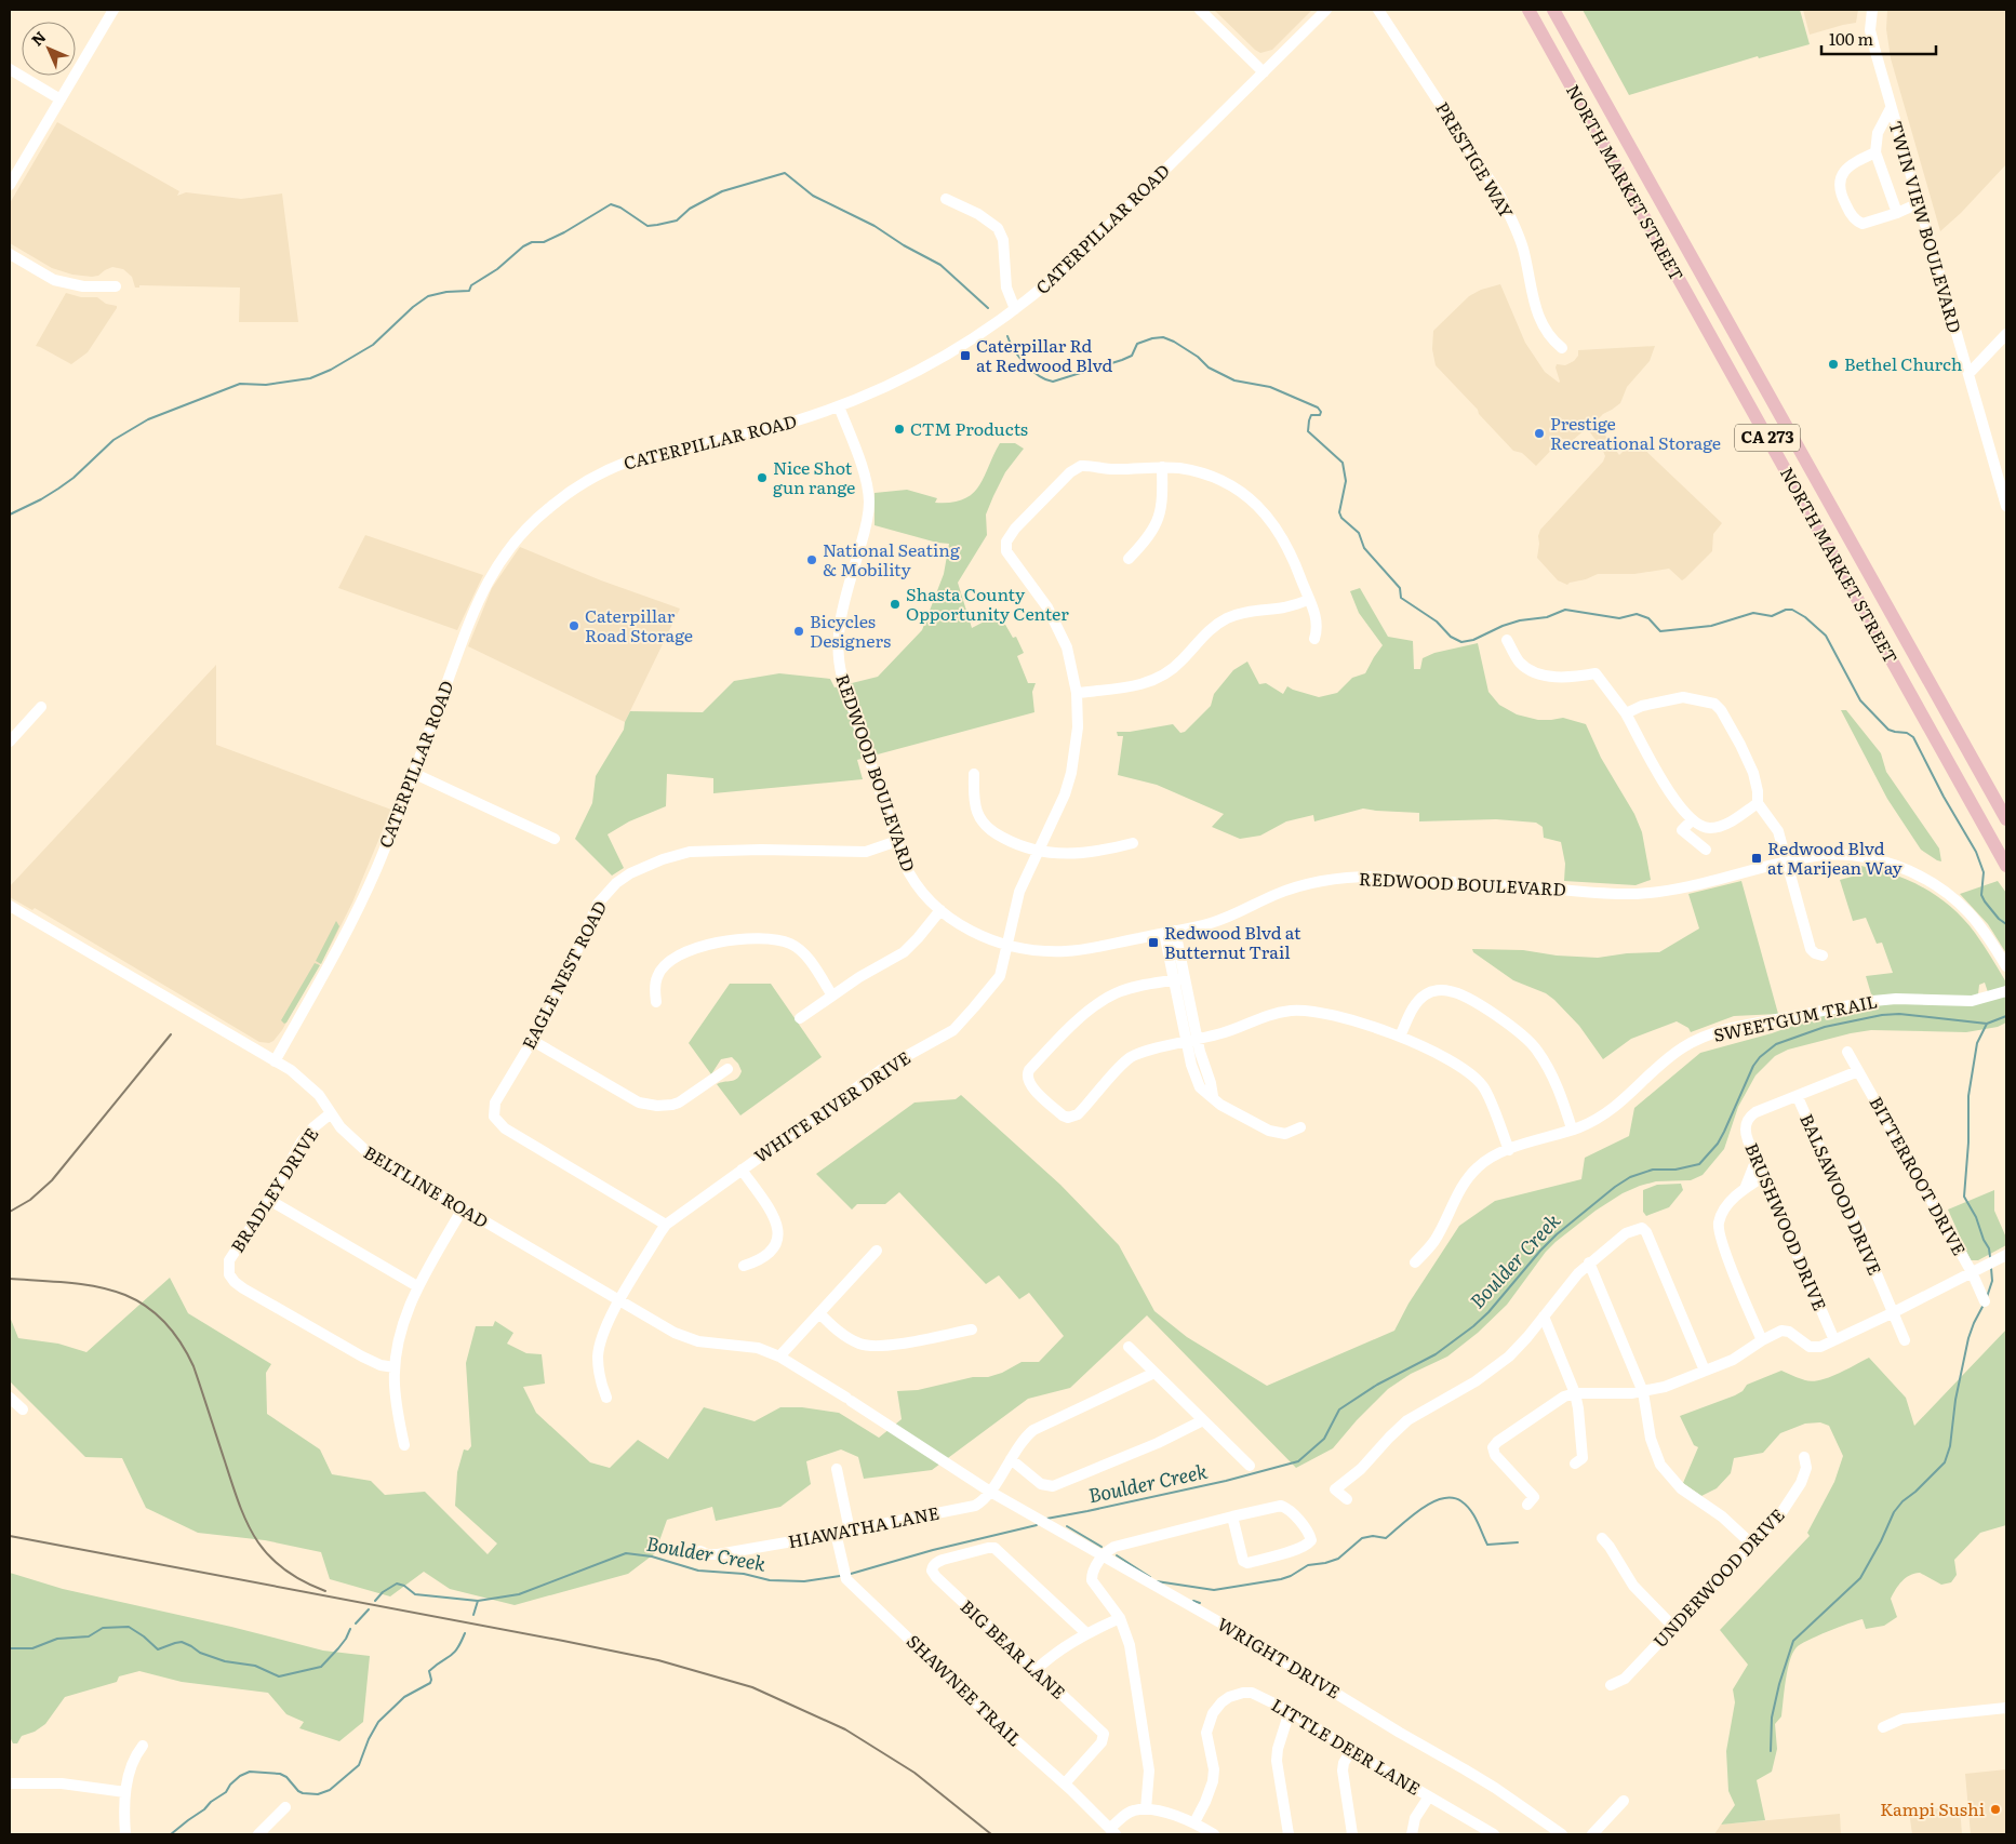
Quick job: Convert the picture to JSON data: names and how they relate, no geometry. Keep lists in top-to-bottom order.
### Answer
{
  "streets": {
    "main road": ["NORTH MARKET STREET", "CA 273"],
    "street": [
      "PRESTIGE WAY",
      "TWIN VIEW BOULEVARD",
      "CATERPILLAR ROAD",
      "REDWOOD BOULEVARD",
      "EAGLE NEST ROAD",
      "SWEETGUM TRAIL",
      "WHITE RIVER DRIVE",
      "BITTERROOT DRIVE",
      "BELTLINE ROAD",
      "BRADLEY DRIVE",
      "BALSAWOOD DRIVE",
      "BRUSHWOOD DRIVE",
      "HIAWATHA LANE",
      "UNDERWOOD DRIVE",
      "BIG BEAR LANE",
      "WRIGHT DRIVE",
      "SHAWNEE TRAIL",
      "LITTLE DEER LANE"
    ]
  },
  "crossings": [
    ["CATERPILLAR ROAD", "REDWOOD BOULEVARD"],
    ["CATERPILLAR ROAD", "BELTLINE ROAD"],
    ["REDWOOD BOULEVARD", "EAGLE NEST ROAD"],
    ["REDWOOD BOULEVARD", "WHITE RIVER DRIVE"],
    ["EAGLE NEST ROAD", "WHITE RIVER DRIVE"],
    ["WHITE RIVER DRIVE", "BELTLINE ROAD"],
    ["BELTLINE ROAD", "BRADLEY DRIVE"],
    ["BELTLINE ROAD", "HIAWATHA LANE"],
    ["BELTLINE ROAD", "WRIGHT DRIVE"],
    ["BALSAWOOD DRIVE", "BRUSHWOOD DRIVE"],
    ["HIAWATHA LANE", "WRIGHT DRIVE"],
    ["HIAWATHA LANE", "SHAWNEE TRAIL"],
    ["BIG BEAR LANE", "SHAWNEE TRAIL"]
  ],
  "water": ["Boulder Creek"],
  "places": {
    "transit": ["Caterpillar Rd at Redwood Blvd", "Redwood Blvd at Marijean Way", "Redwood Blvd at Butternut Trail"],
    "other": [
      "Bethel Church",
      "CTM Products",
      "Prestige Recreational Storage",
      "Nice Shot gun range",
      "National Seating & Mobility",
      "Shasta County Opportunity Center",
      "Caterpillar Road Storage",
      "Bicycles Designers",
      "Kampi Sushi"
    ]
  },
  "scale_bar": "100 m",
  "north": "top left"
}
